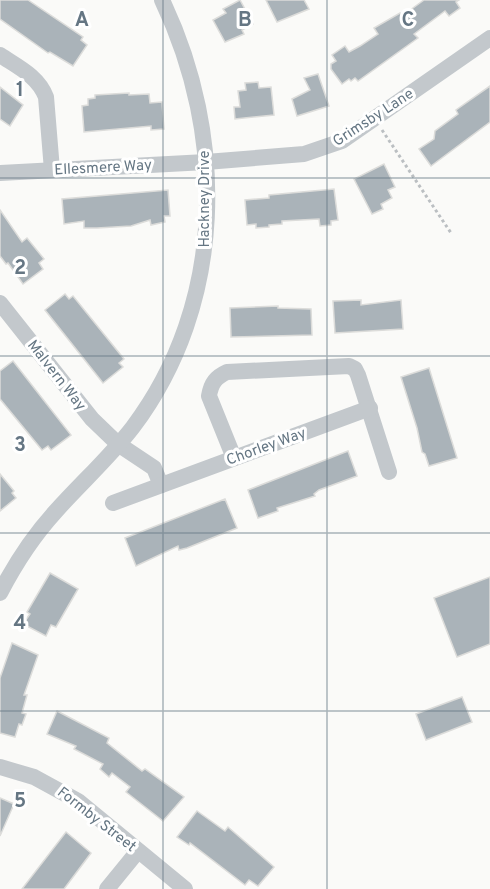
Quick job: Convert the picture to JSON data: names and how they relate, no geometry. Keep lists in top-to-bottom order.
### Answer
{
  "streets": {
    "street": [
      "Grimsby Lane",
      "Ellesmere Way",
      "Hackney Drive",
      "Malvern Way",
      "Chorley Way",
      "Formby Street"
    ]
  },
  "crossings": [
    ["Grimsby Lane", "Ellesmere Way"],
    ["Grimsby Lane", "Hackney Drive"],
    ["Ellesmere Way", "Hackney Drive"],
    ["Hackney Drive", "Malvern Way"]
  ],
  "grid": {
    "columns": ["A", "B", "C"],
    "rows": [
      "1",
      "2",
      "3",
      "4",
      "5"
    ]
  }
}
